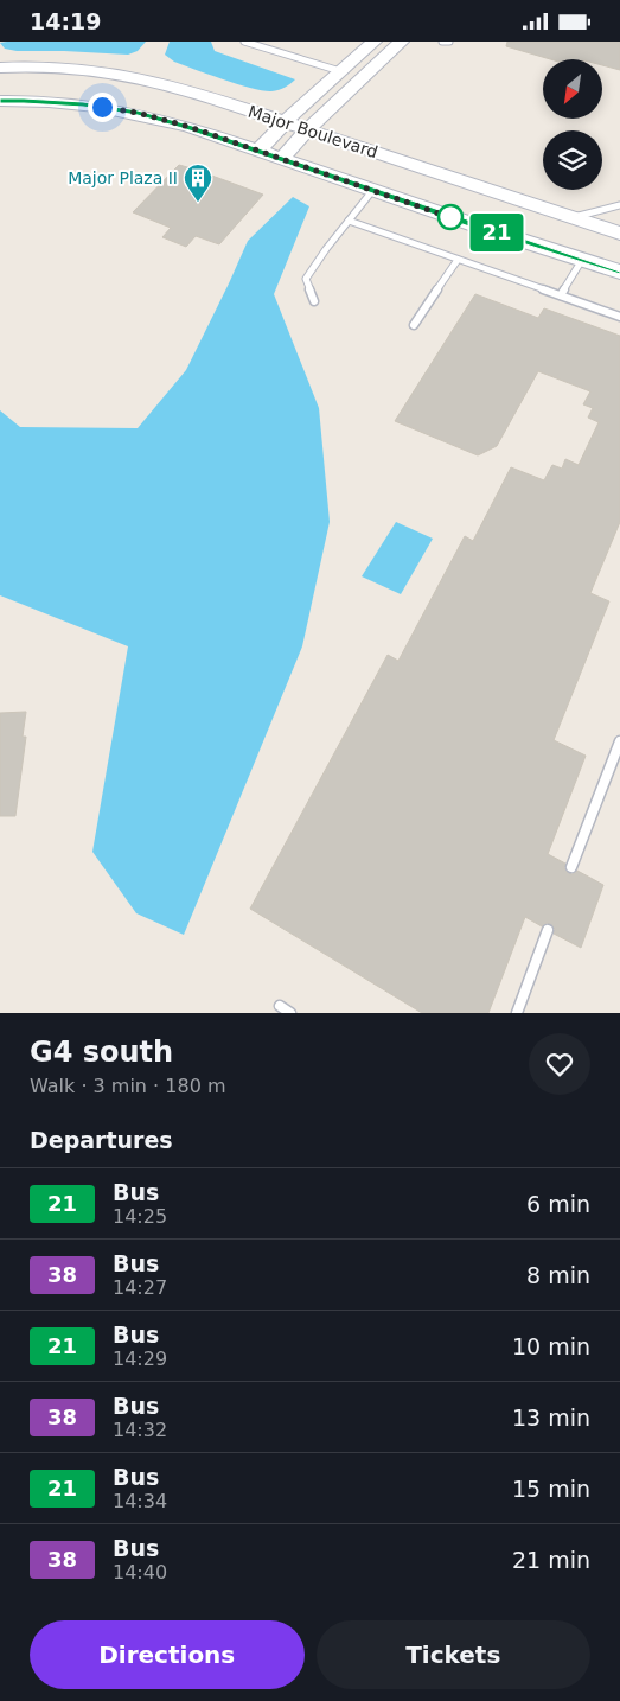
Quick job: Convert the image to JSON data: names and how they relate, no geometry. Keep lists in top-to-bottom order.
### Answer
{
  "streets": {
    "street": ["Major Boulevard"]
  },
  "places": {
    "building": ["Major Plaza II"]
  },
  "lines": ["bus line 21"],
  "north": "bottom left",
  "page": {
    "status": "14:19",
    "on_map": "21",
    "heading": [
      ["G4 south", "Walk · 3 min · 180 m"],
      "Departures"
    ],
    "list": [
      {
        "mark": "21",
        "name": "Bus",
        "note": "14:25",
        "value": "6 min"
      },
      {
        "mark": "38",
        "name": "Bus",
        "note": "14:27",
        "value": "8 min"
      },
      {
        "mark": "21",
        "name": "Bus",
        "note": "14:29",
        "value": "10 min"
      },
      {
        "mark": "38",
        "name": "Bus",
        "note": "14:32",
        "value": "13 min"
      },
      {
        "mark": "21",
        "name": "Bus",
        "note": "14:34",
        "value": "15 min"
      },
      {
        "mark": "38",
        "name": "Bus",
        "note": "14:40",
        "value": "21 min"
      }
    ],
    "buttons": ["Directions", "Tickets"]
  }
}
